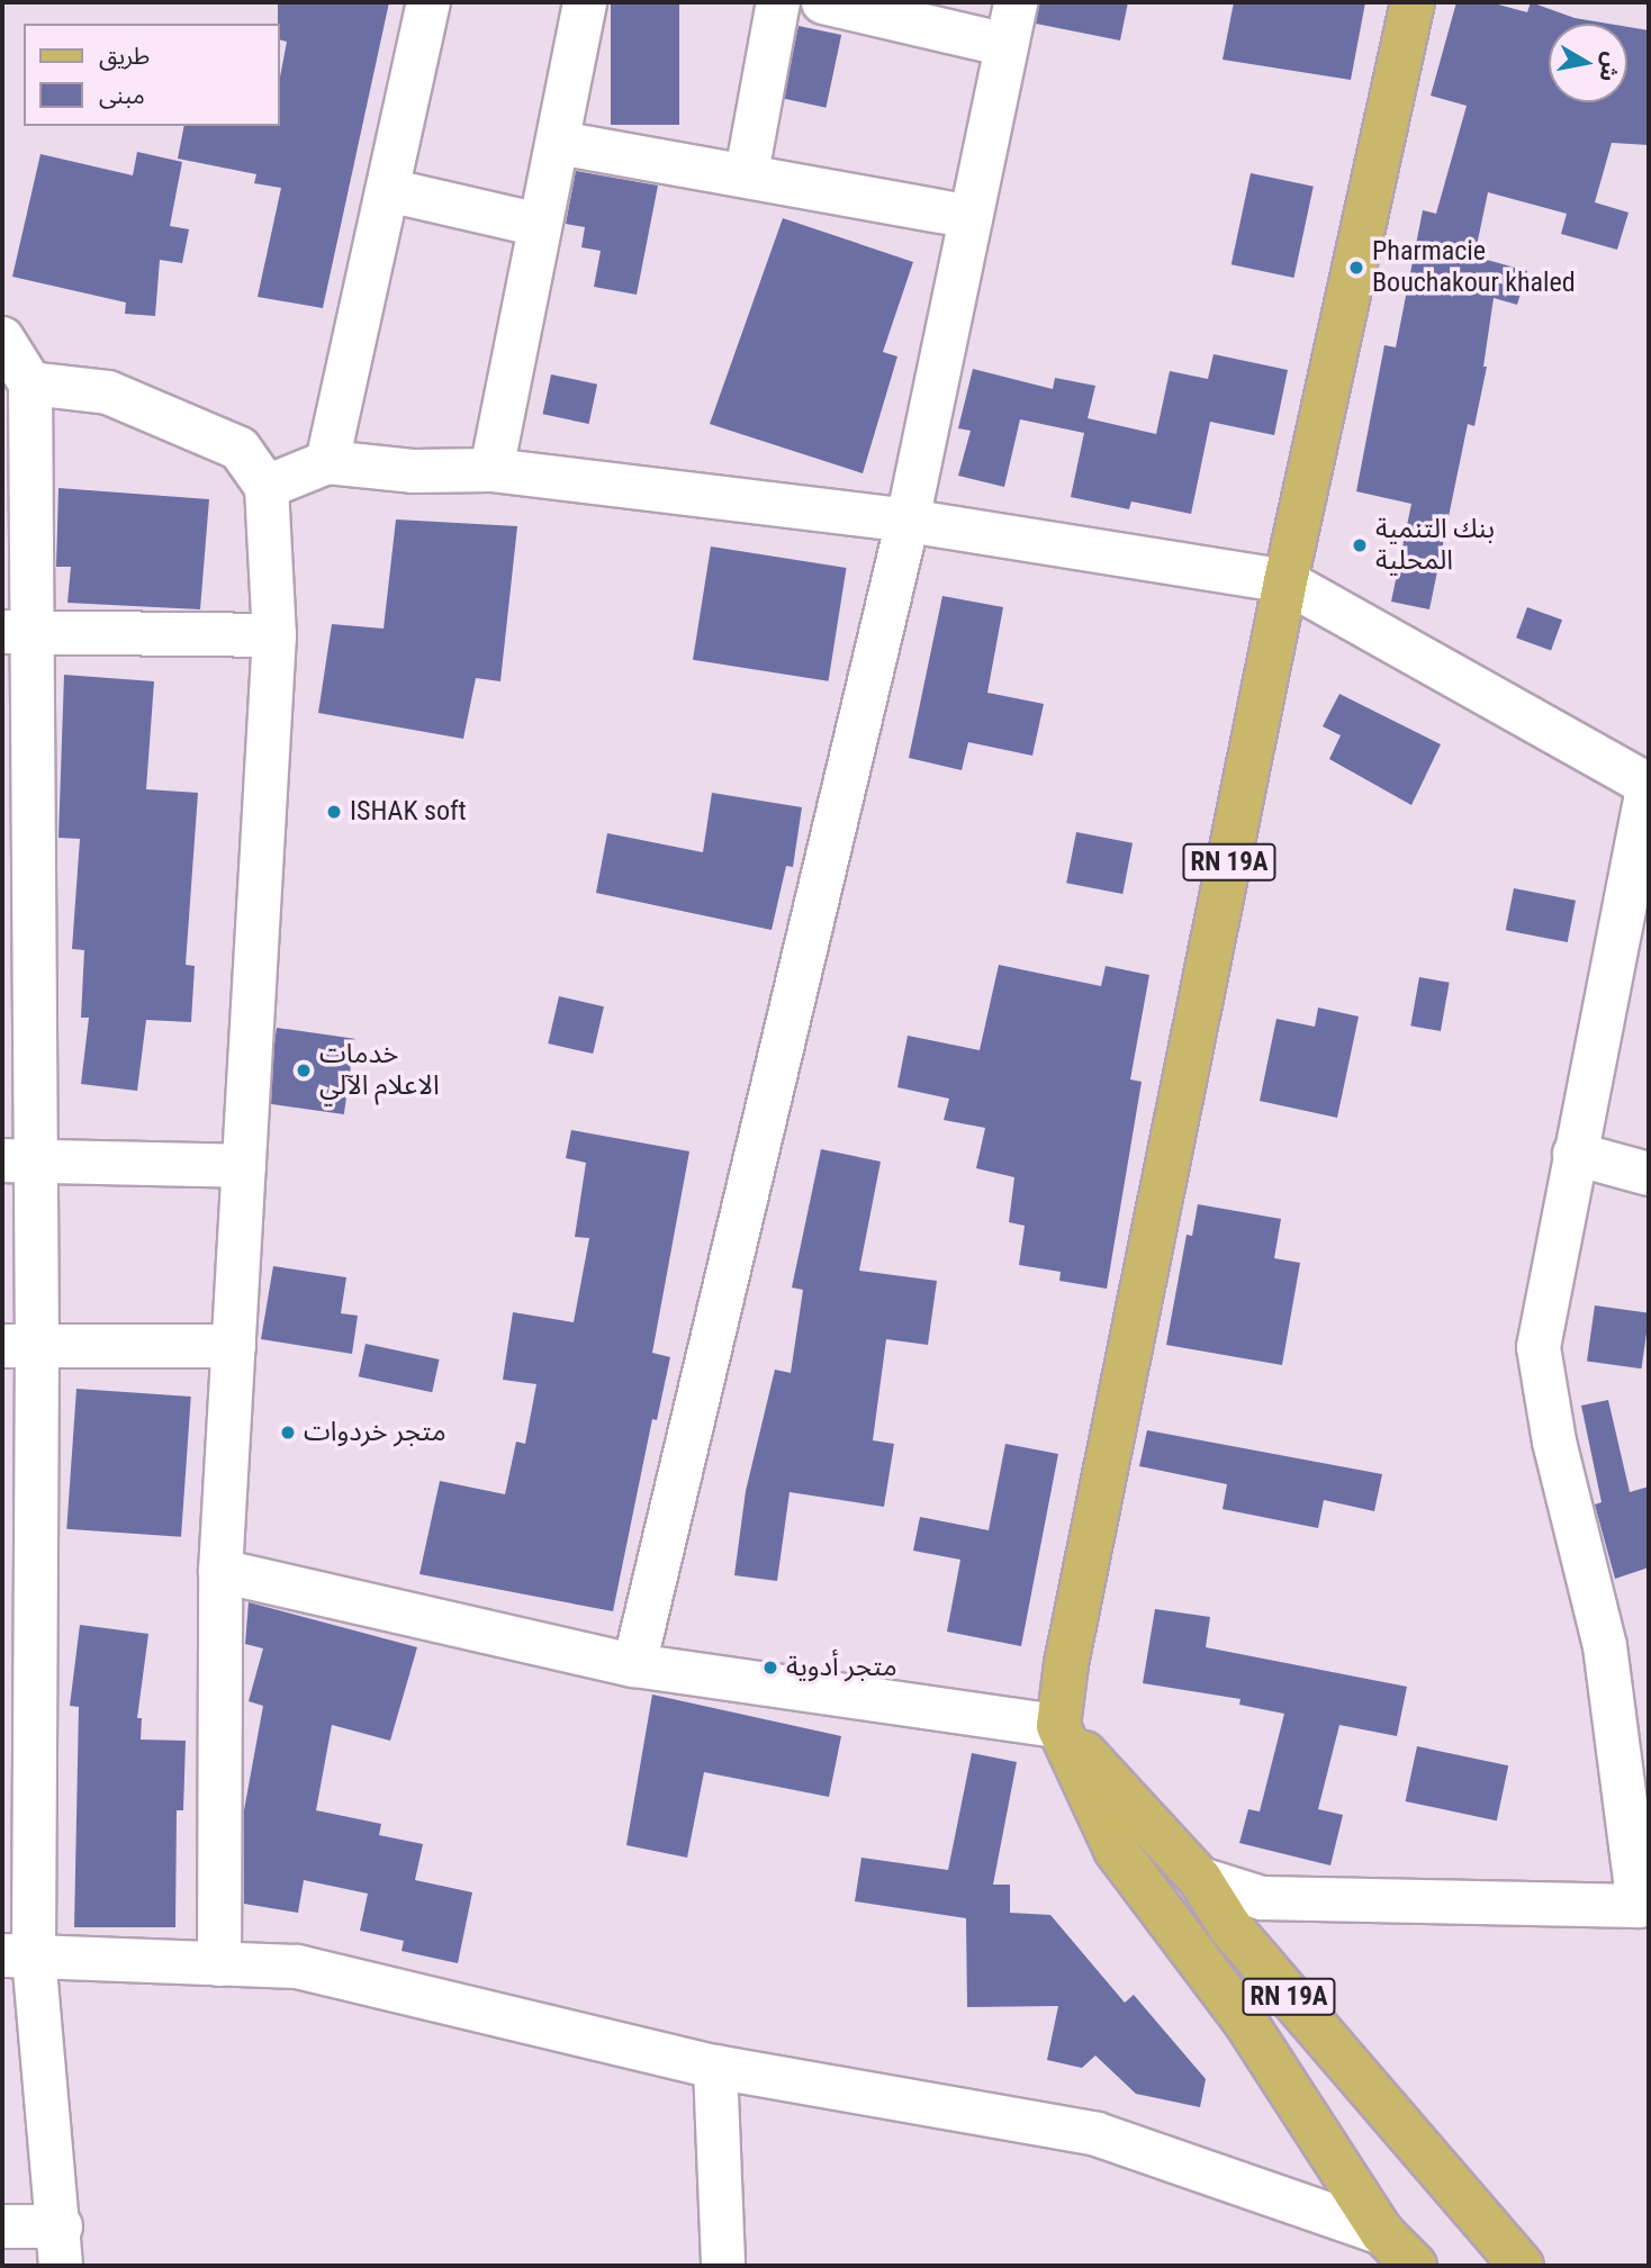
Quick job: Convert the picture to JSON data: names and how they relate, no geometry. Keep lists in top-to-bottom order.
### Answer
{
  "streets": {
    "main road": ["RN 19A"]
  },
  "places": [
    "Pharmacie Bouchakour khaled",
    "بنك التنمية المحلية",
    "ISHAK soft",
    "خدمات الاعلام الآلي",
    "متجر خردوات",
    "متجر أدوية"
  ],
  "legend": ["طريق", "مبنى"],
  "north": "right"
}
